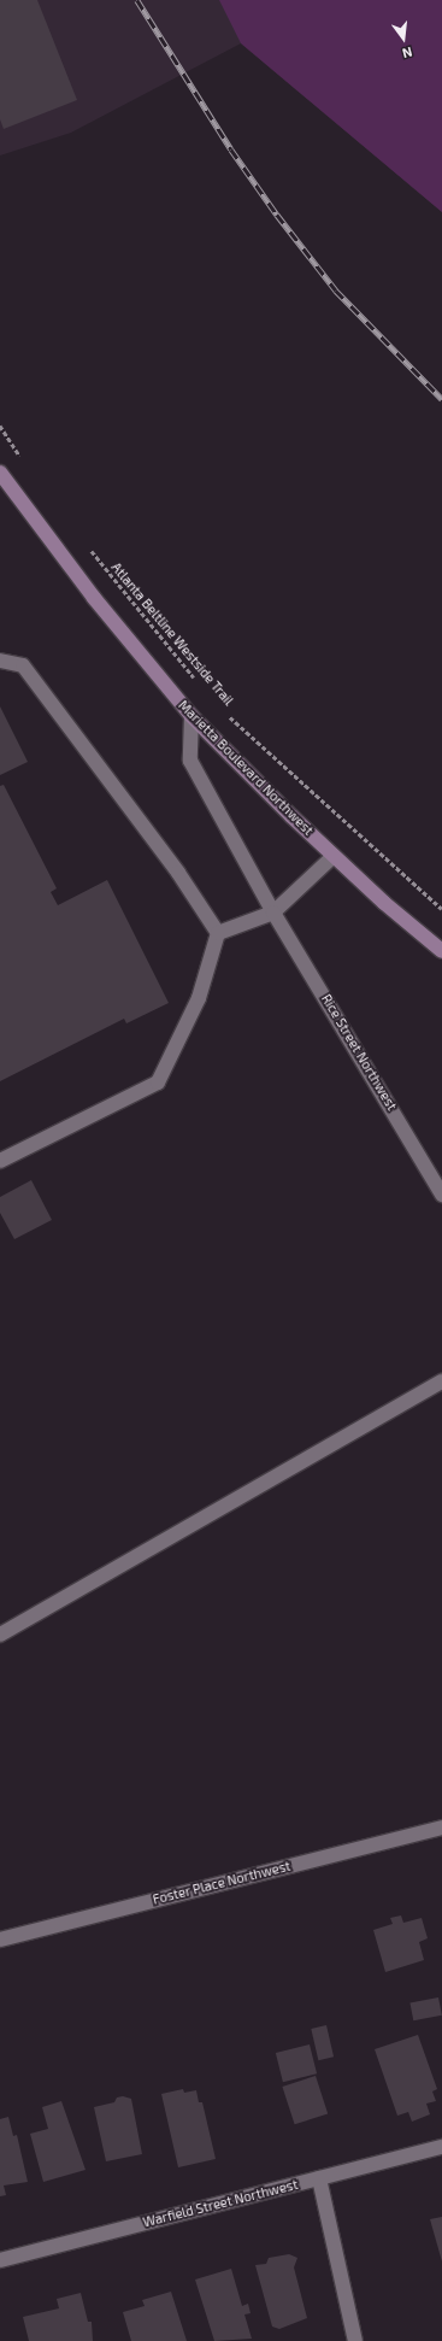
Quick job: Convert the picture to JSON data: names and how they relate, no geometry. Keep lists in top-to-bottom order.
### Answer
{
  "streets": {
    "main road": ["Marietta Boulevard Northwest"],
    "street": ["Rice Street Northwest", "Foster Place Northwest", "Warfield Street Northwest"],
    "path": ["Atlanta Beltline Westside Trail"]
  },
  "crossings": [
    ["Marietta Boulevard Northwest", "Rice Street Northwest"]
  ],
  "north": "bottom"
}
